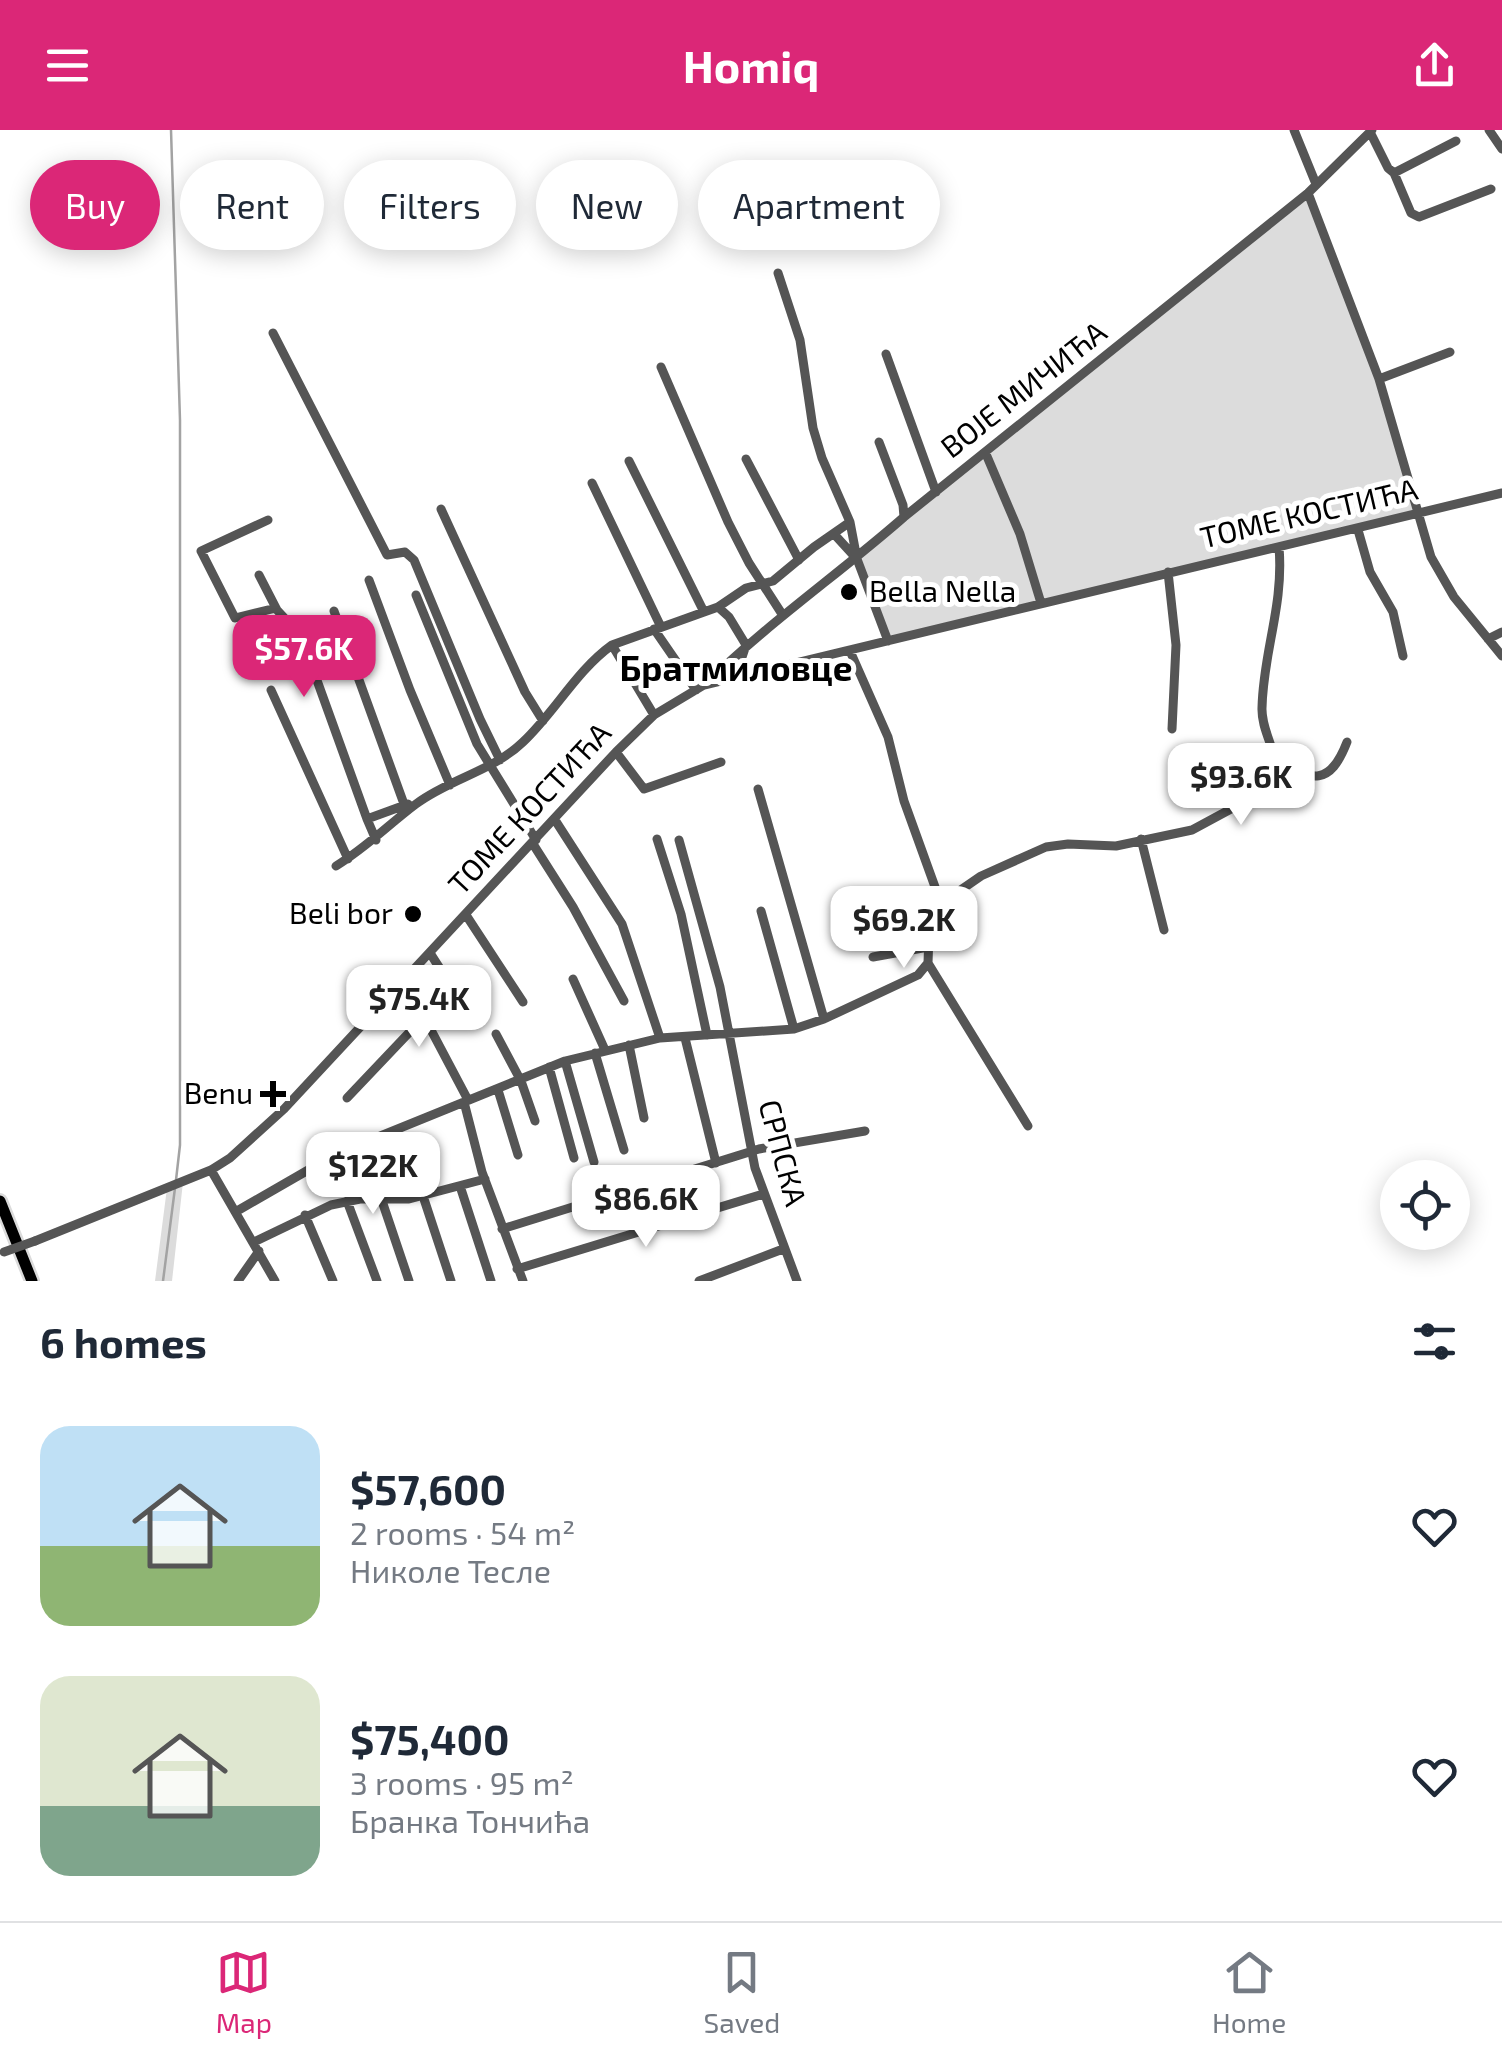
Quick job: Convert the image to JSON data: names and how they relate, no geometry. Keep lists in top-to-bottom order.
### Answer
{
  "streets": {
    "street": ["ВОЈЕ МИЧИЋА", "ТОМЕ КОСТИЋА", "СРПСКА"]
  },
  "crossings": [
    ["ВОЈЕ МИЧИЋА", "ТОМЕ КОСТИЋА"]
  ],
  "districts": ["Братмиловце"],
  "places": {
    "other": ["Bella Nella", "Beli bor"],
    "health": ["Benu"]
  },
  "page": {
    "header": "Homiq",
    "chip": [
      "Buy",
      "Rent",
      "Filters",
      "New",
      "Apartment"
    ],
    "price": [
      "$57.6K",
      "$93.6K",
      "$69.2K",
      "$75.4K",
      "$122K",
      "$86.6K"
    ],
    "heading": "6 homes",
    "list": [
      {
        "name": "$57,600",
        "note": "2 rooms · 54 m² · Николе Тесле"
      },
      {
        "name": "$75,400",
        "note": "3 rooms · 95 m² · Бранка Тончића"
      }
    ],
    "tabs": ["Map", "Saved", "Home"]
  }
}
